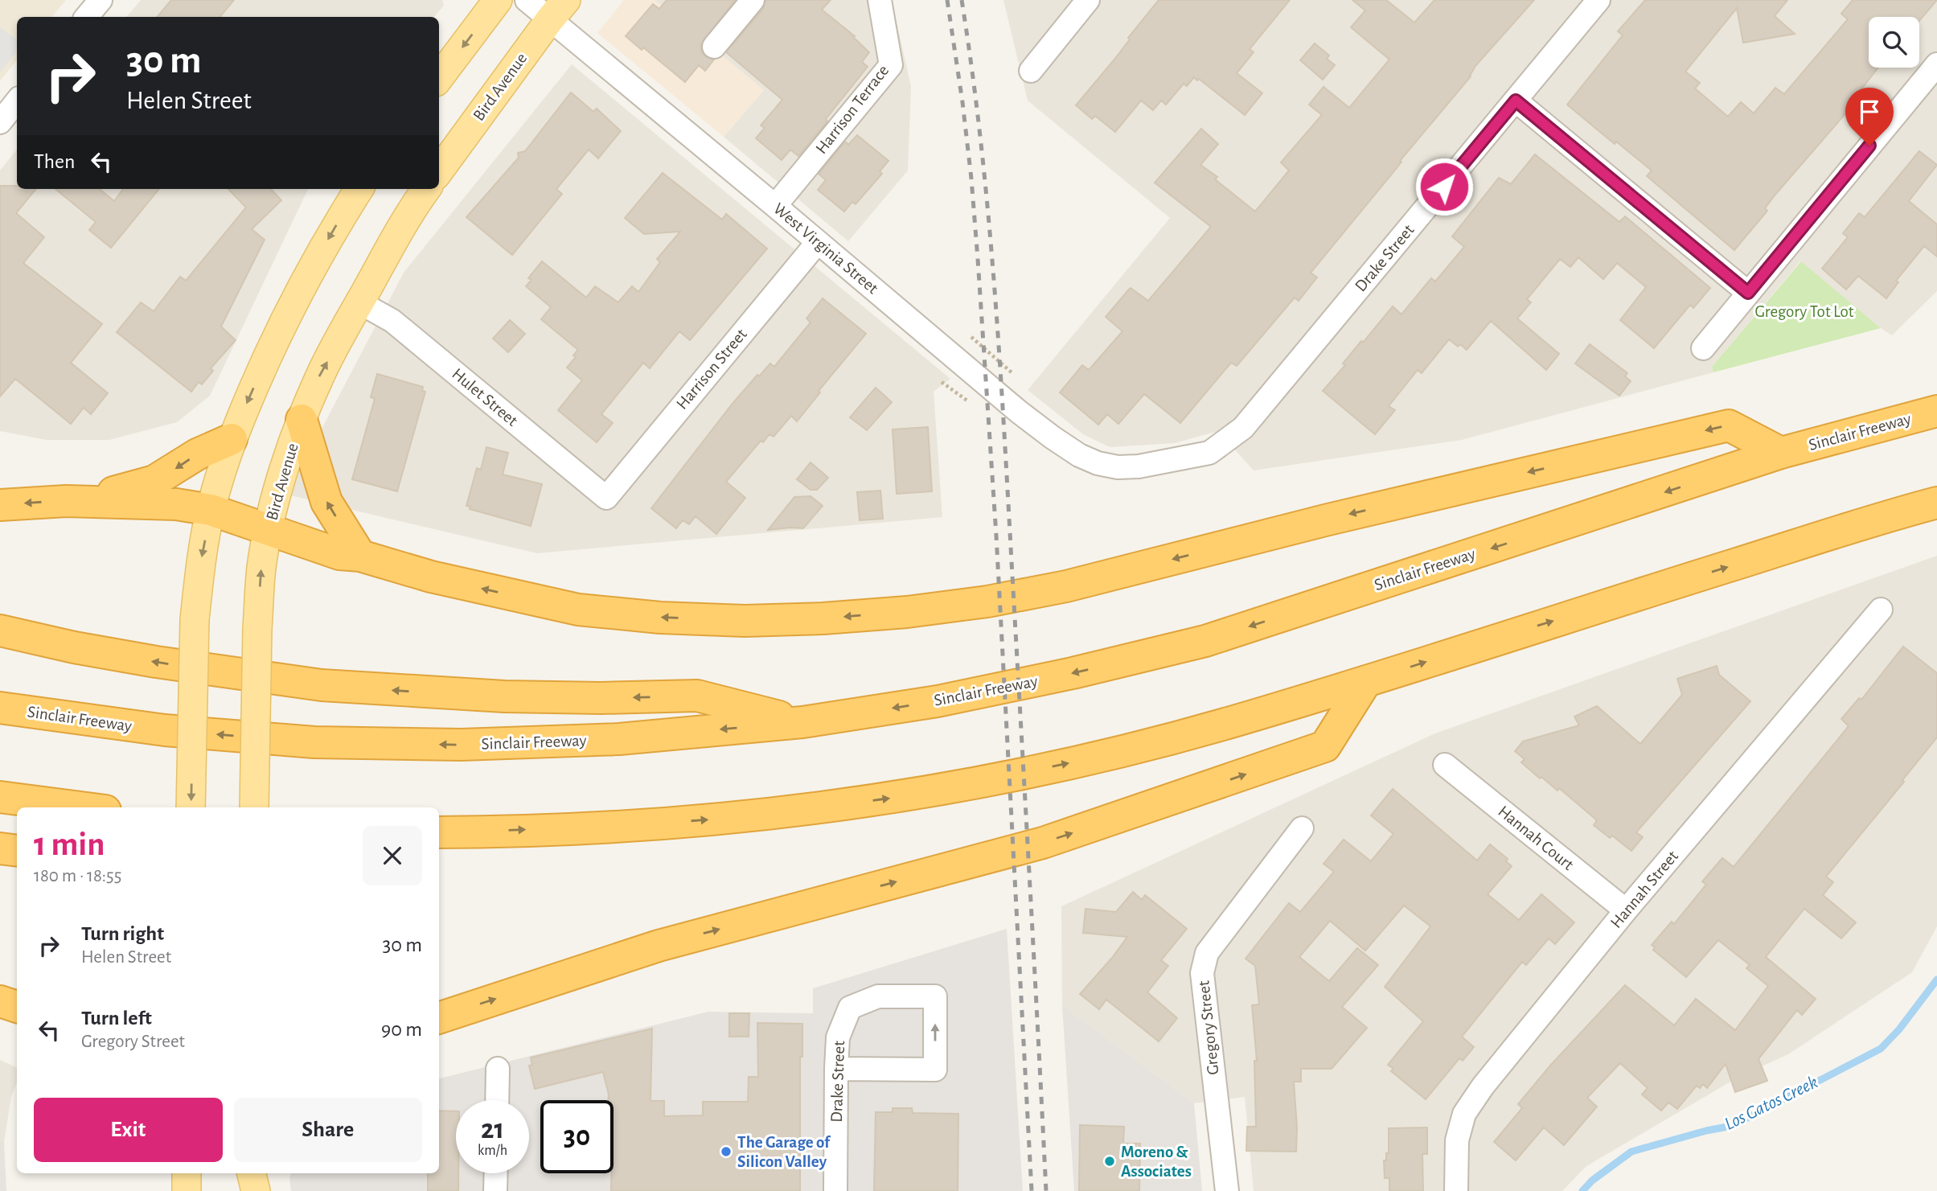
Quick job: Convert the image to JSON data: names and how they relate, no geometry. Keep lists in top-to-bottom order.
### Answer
{
  "streets": {
    "highway": ["Sinclair Freeway"],
    "main road": ["Bird Avenue"],
    "street": [
      "Harrison Terrace",
      "West Virginia Street",
      "Drake Street",
      "Harrison Street",
      "Hulet Street",
      "Hannah Court",
      "Hannah Street",
      "Gregory Street"
    ]
  },
  "crossings": [
    ["Bird Avenue", "West Virginia Street"],
    ["Bird Avenue", "Hulet Street"],
    ["Harrison Terrace", "West Virginia Street"],
    ["West Virginia Street", "Drake Street"],
    ["West Virginia Street", "Harrison Street"],
    ["Harrison Street", "Hulet Street"],
    ["Hannah Court", "Hannah Street"]
  ],
  "water": ["Los Gatos Creek"],
  "parks": ["Gregory Tot Lot"],
  "places": ["The Garage of Silicon Valley", "Moreno & Associates"],
  "page": {
    "turn": ["30 m", "Helen Street"],
    "then": "Then",
    "heading": ["1 min", "180 m · 18:55"],
    "list": [
      {
        "name": "Turn right",
        "note": "Helen Street",
        "value": "30 m"
      },
      {
        "name": "Turn left",
        "note": "Gregory Street",
        "value": "90 m"
      }
    ],
    "buttons": ["Exit", "Share"],
    "speed": "21 km/h",
    "limit": "30"
  }
}
